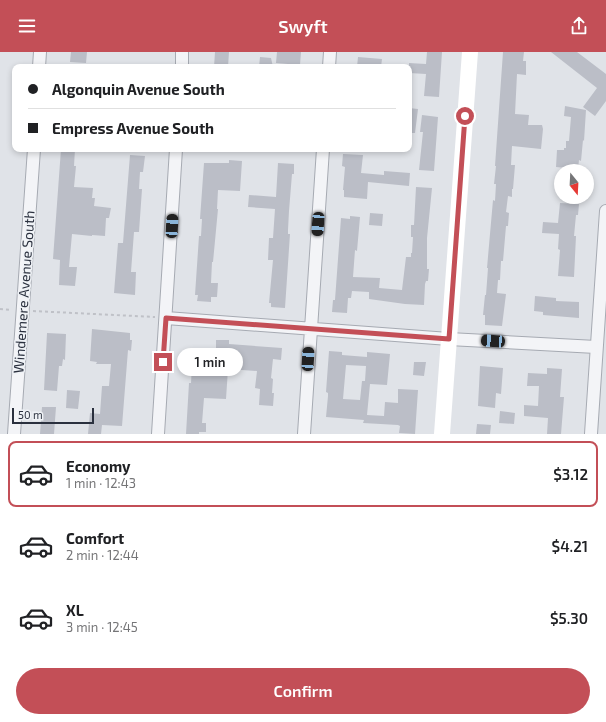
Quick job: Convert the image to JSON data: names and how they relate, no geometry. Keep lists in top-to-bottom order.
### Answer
{
  "streets": {
    "street": ["Windemere Avenue South"]
  },
  "scale_bar": "50 m",
  "north": "bottom",
  "page": {
    "header": "Swyft",
    "banner": ["Algonquin Avenue South", "Empress Avenue South"],
    "bubble": "1 min",
    "scale": "50 m",
    "list": [
      {
        "name": "Economy",
        "note": "1 min · 12:43",
        "value": "$3.12"
      },
      {
        "name": "Comfort",
        "note": "2 min · 12:44",
        "value": "$4.21"
      },
      {
        "name": "XL",
        "note": "3 min · 12:45",
        "value": "$5.30"
      }
    ],
    "buttons": "Confirm"
  }
}
